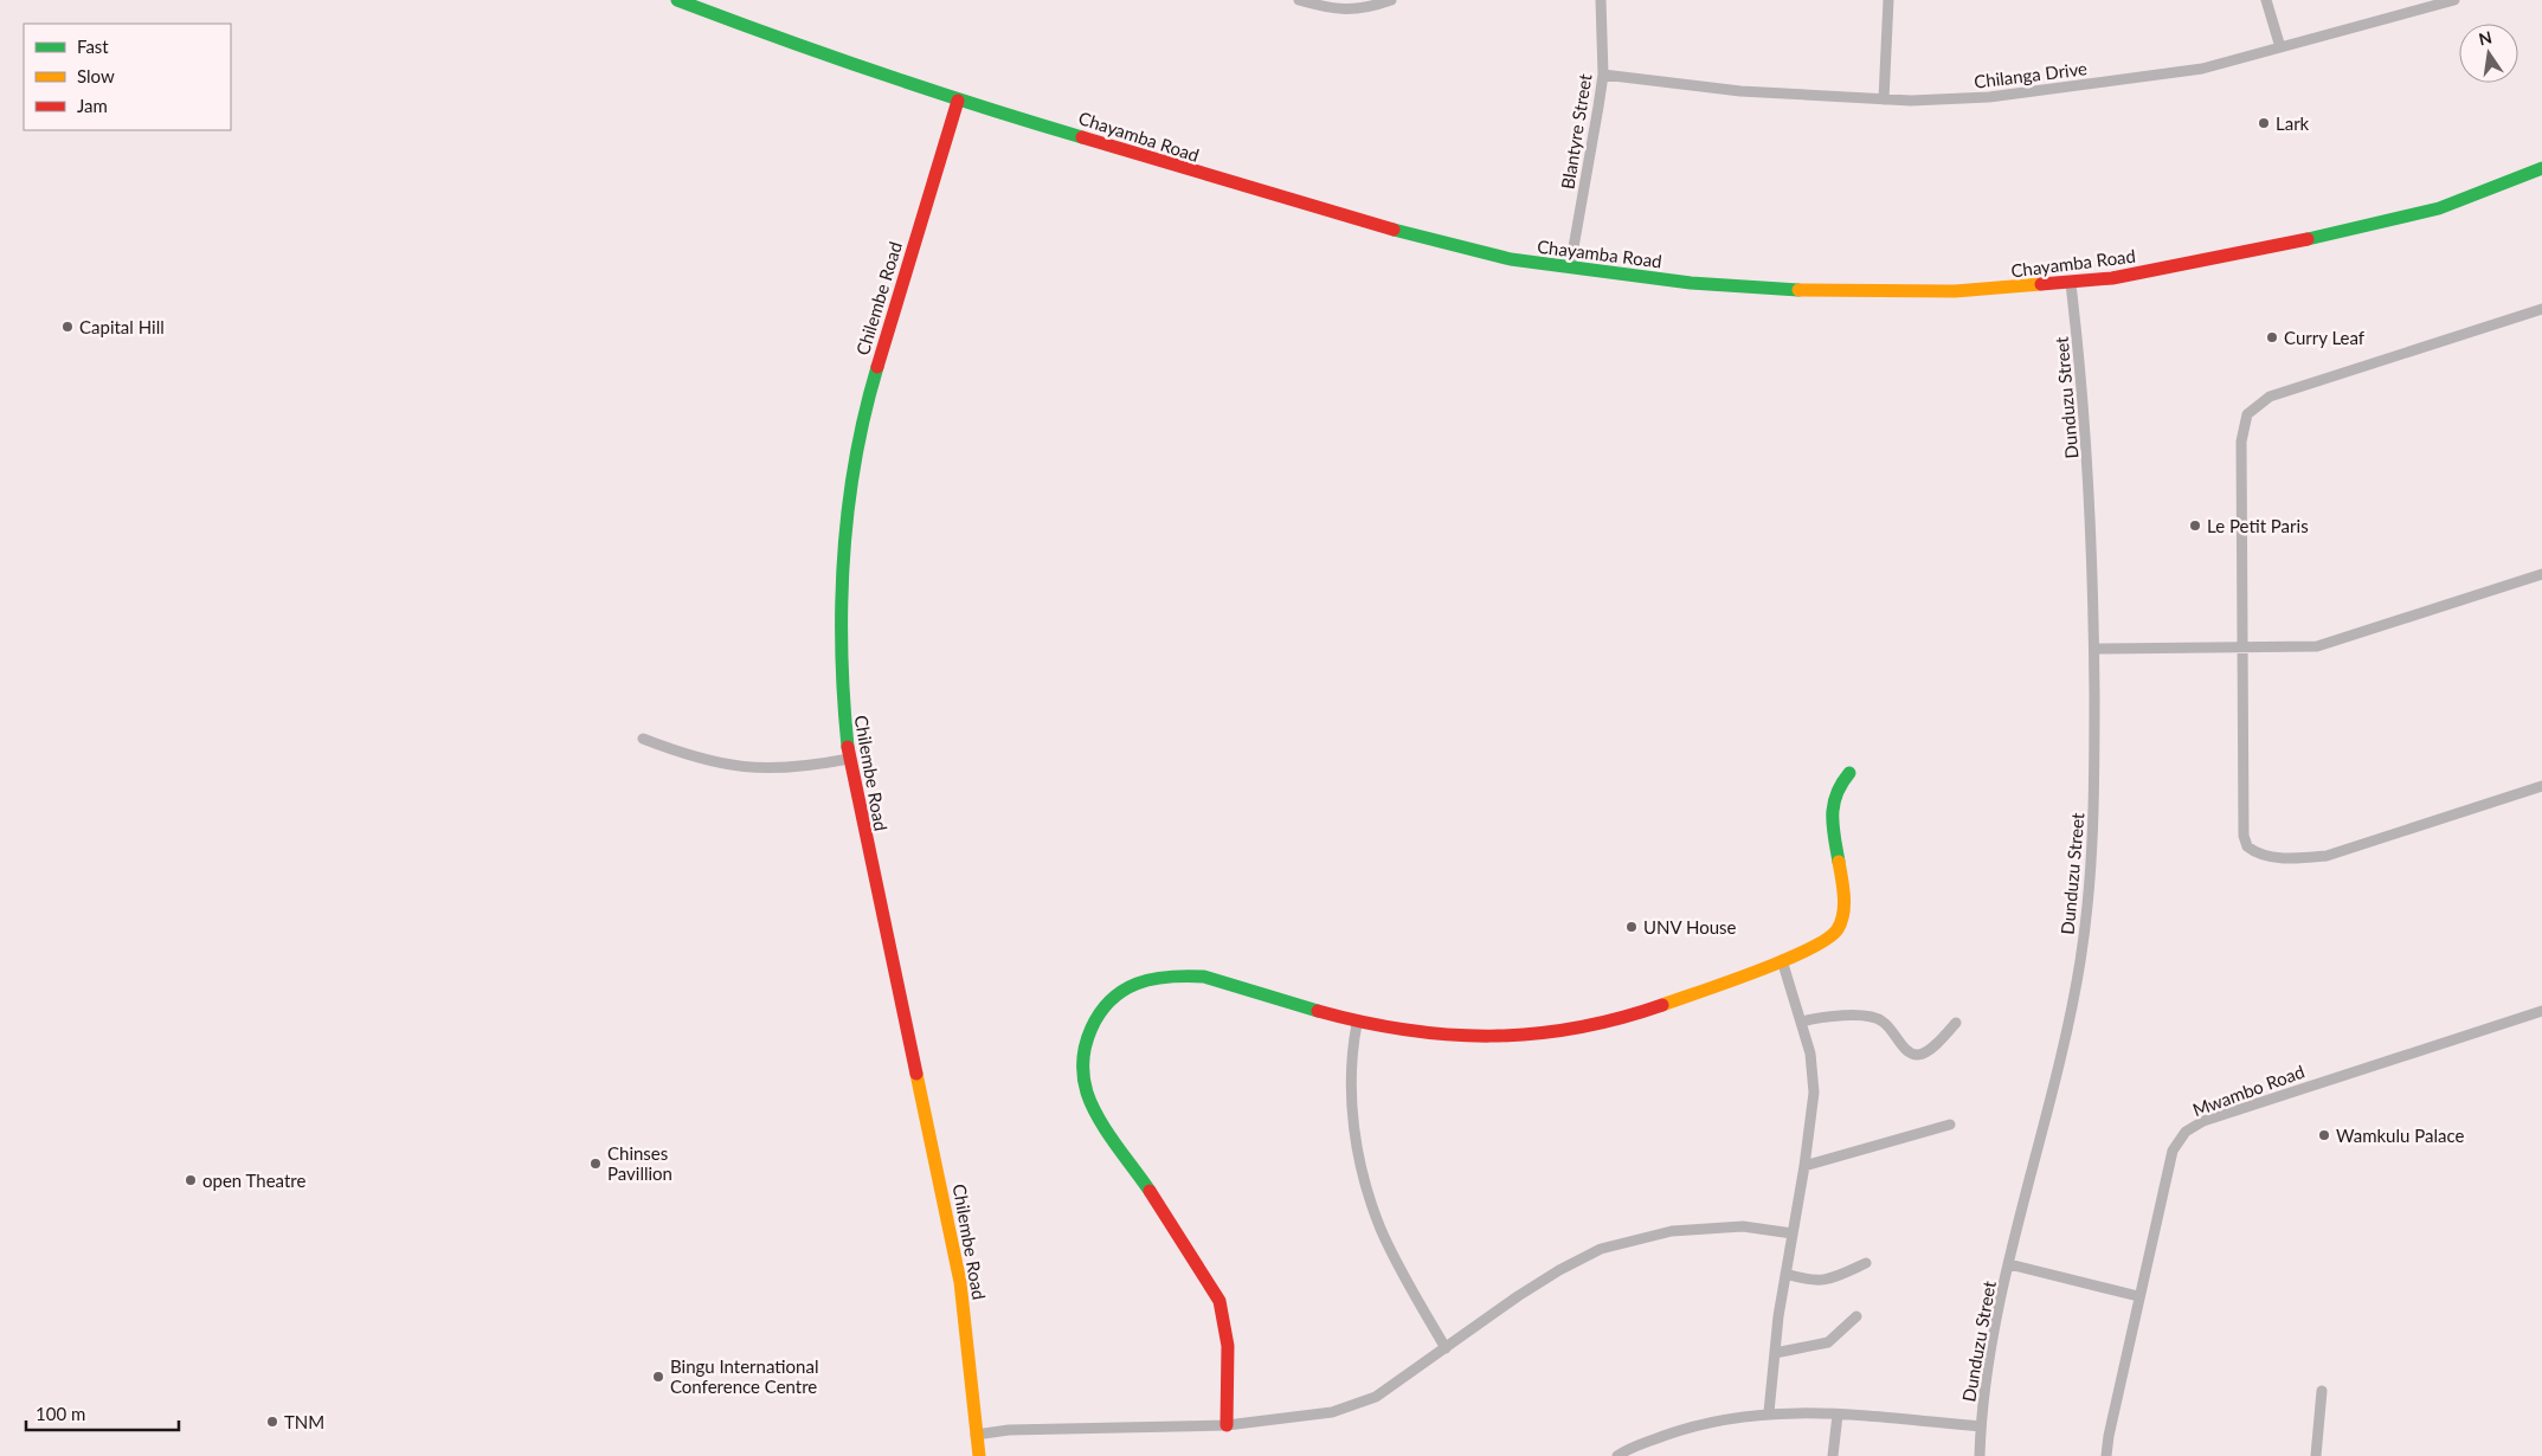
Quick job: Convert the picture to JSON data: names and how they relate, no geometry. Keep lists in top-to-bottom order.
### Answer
{
  "streets": {
    "street": [
      "Chilanga Drive",
      "Blantyre Street",
      "Chayamba Road",
      "Chilembe Road",
      "Dunduzu Street",
      "Mwambo Road"
    ]
  },
  "crossings": [
    ["Chilanga Drive", "Blantyre Street"],
    ["Blantyre Street", "Chayamba Road"],
    ["Chayamba Road", "Chilembe Road"],
    ["Chayamba Road", "Dunduzu Street"]
  ],
  "places": [
    "Lark",
    "Capital Hill",
    "Curry Leaf",
    "Le Petit Paris",
    "UNV House",
    "Wamkulu Palace",
    "Chinses Pavillion",
    "open Theatre",
    "Bingu International Conference Centre",
    "TNM"
  ],
  "legend": ["Fast", "Slow", "Jam"],
  "scale_bar": "100 m",
  "north": "top"
}
